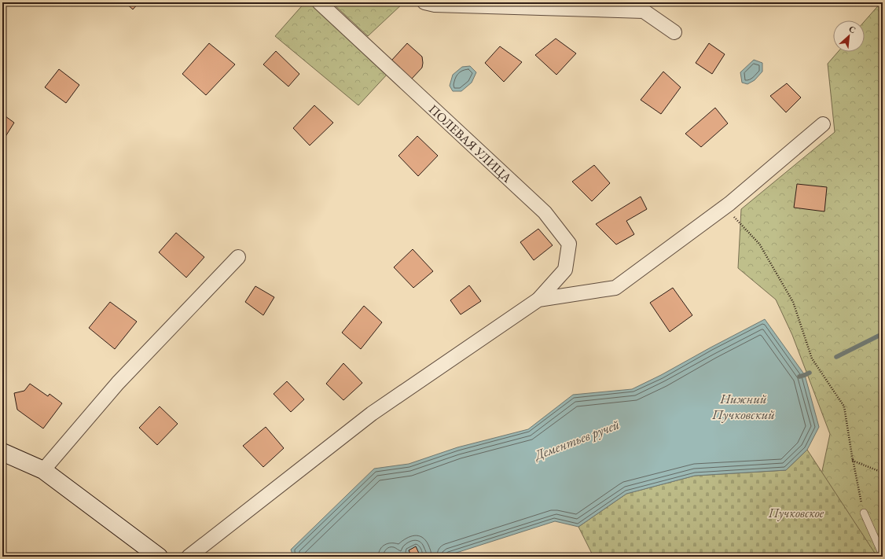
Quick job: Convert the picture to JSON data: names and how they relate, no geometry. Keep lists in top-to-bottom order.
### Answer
{
  "streets": {
    "street": ["ПОЛЕВАЯ УЛИЦА"]
  },
  "water": ["Нижний Пучковский", "Дементьев ручей"],
  "parks": ["Пучковское"],
  "north": "top right"
}
